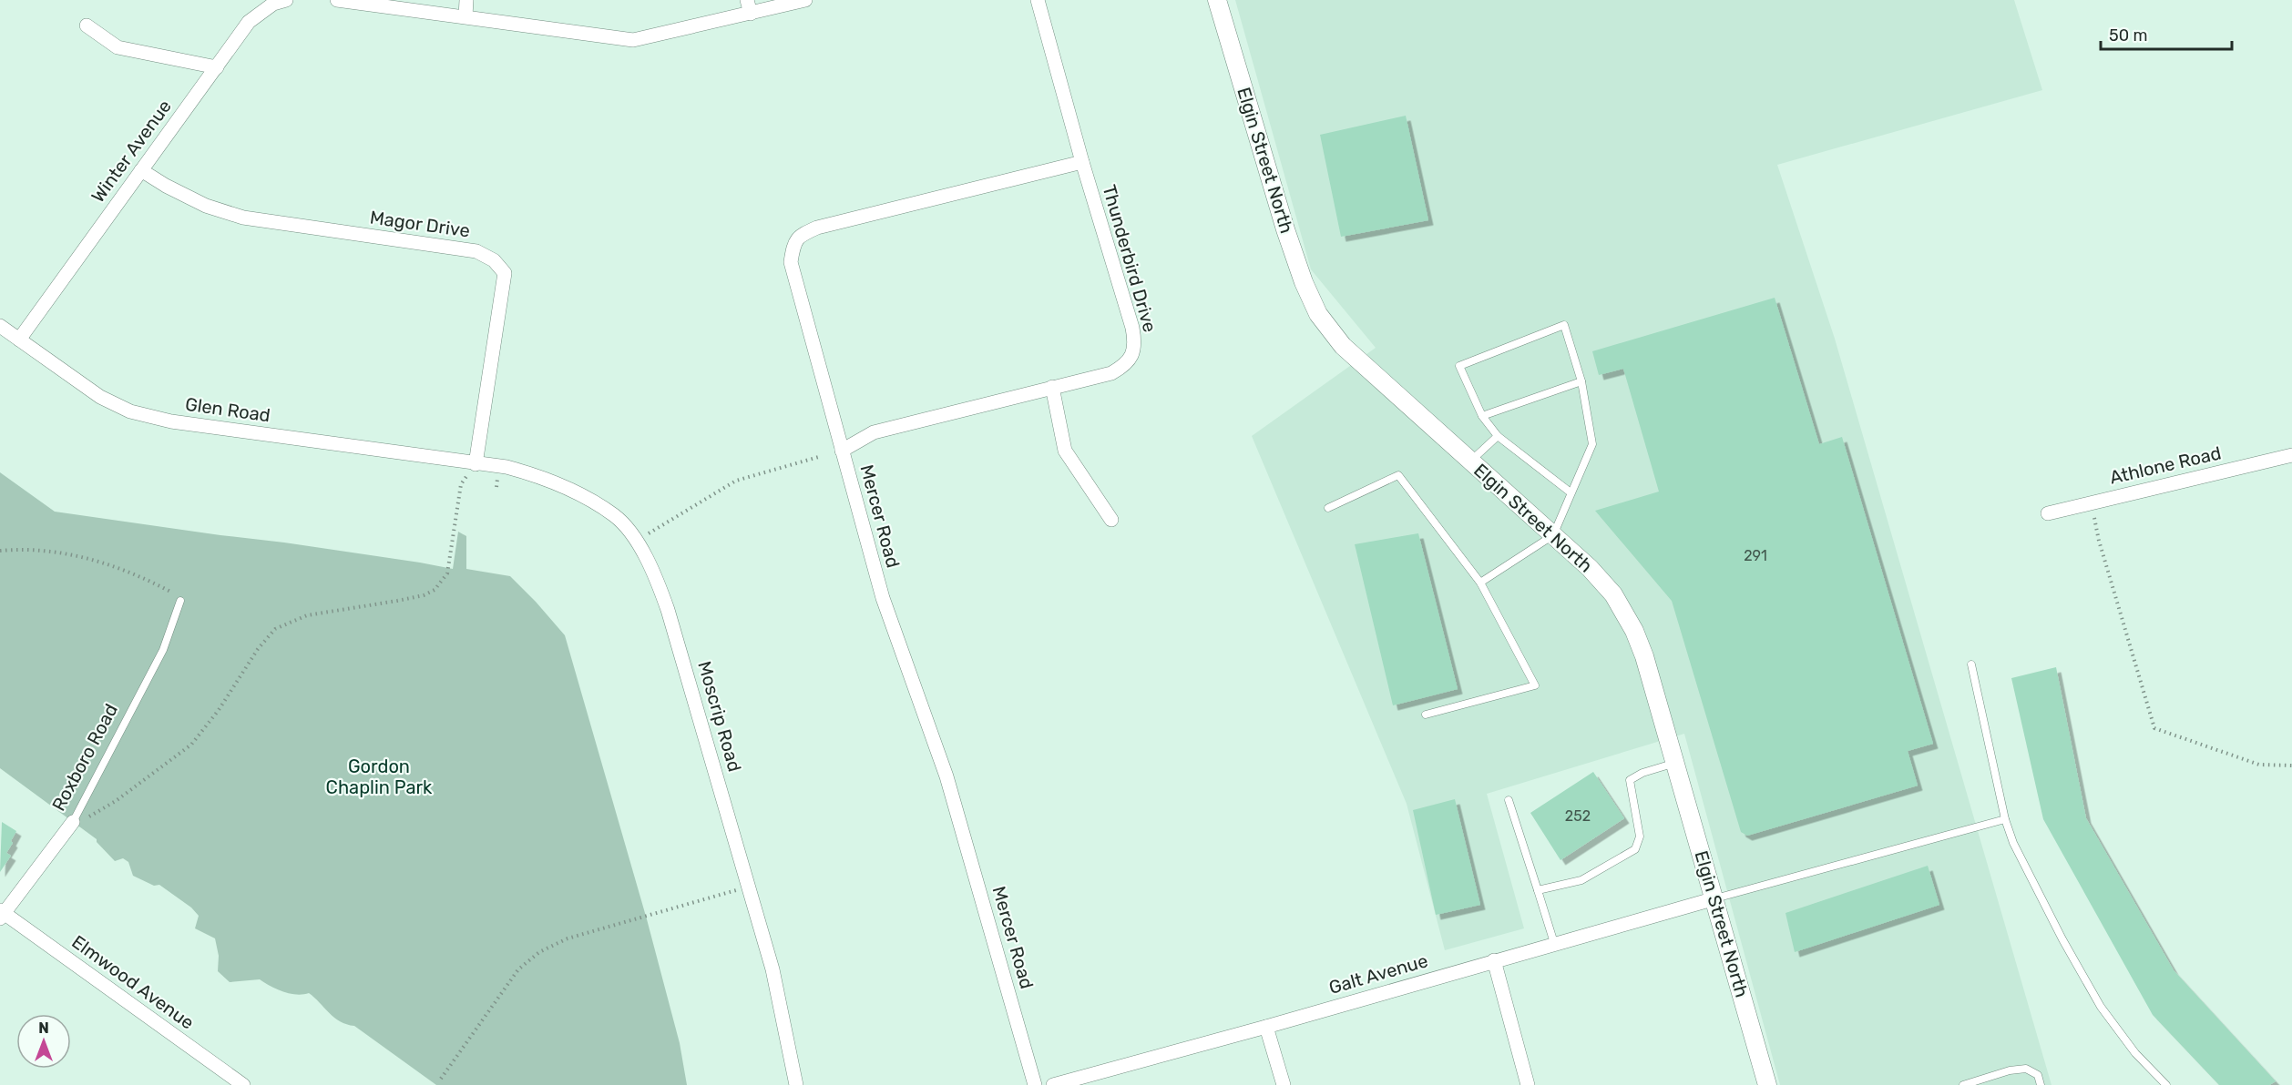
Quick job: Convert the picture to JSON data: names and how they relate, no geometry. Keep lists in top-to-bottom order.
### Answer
{
  "streets": {
    "street": [
      "Winter Avenue",
      "Elgin Street North",
      "Magor Drive",
      "Thunderbird Drive",
      "Glen Road",
      "Athlone Road",
      "Mercer Road",
      "Moscrip Road",
      "Roxboro Road",
      "Galt Avenue",
      "Elmwood Avenue"
    ]
  },
  "crossings": [
    ["Winter Avenue", "Magor Drive"],
    ["Winter Avenue", "Glen Road"],
    ["Elgin Street North", "Galt Avenue"],
    ["Magor Drive", "Glen Road"],
    ["Magor Drive", "Moscrip Road"],
    ["Thunderbird Drive", "Mercer Road"],
    ["Glen Road", "Moscrip Road"],
    ["Roxboro Road", "Elmwood Avenue"]
  ],
  "parks": ["Gordon Chaplin Park"],
  "house_numbers": ["291", "252"],
  "scale_bar": "50 m",
  "north": "top"
}
